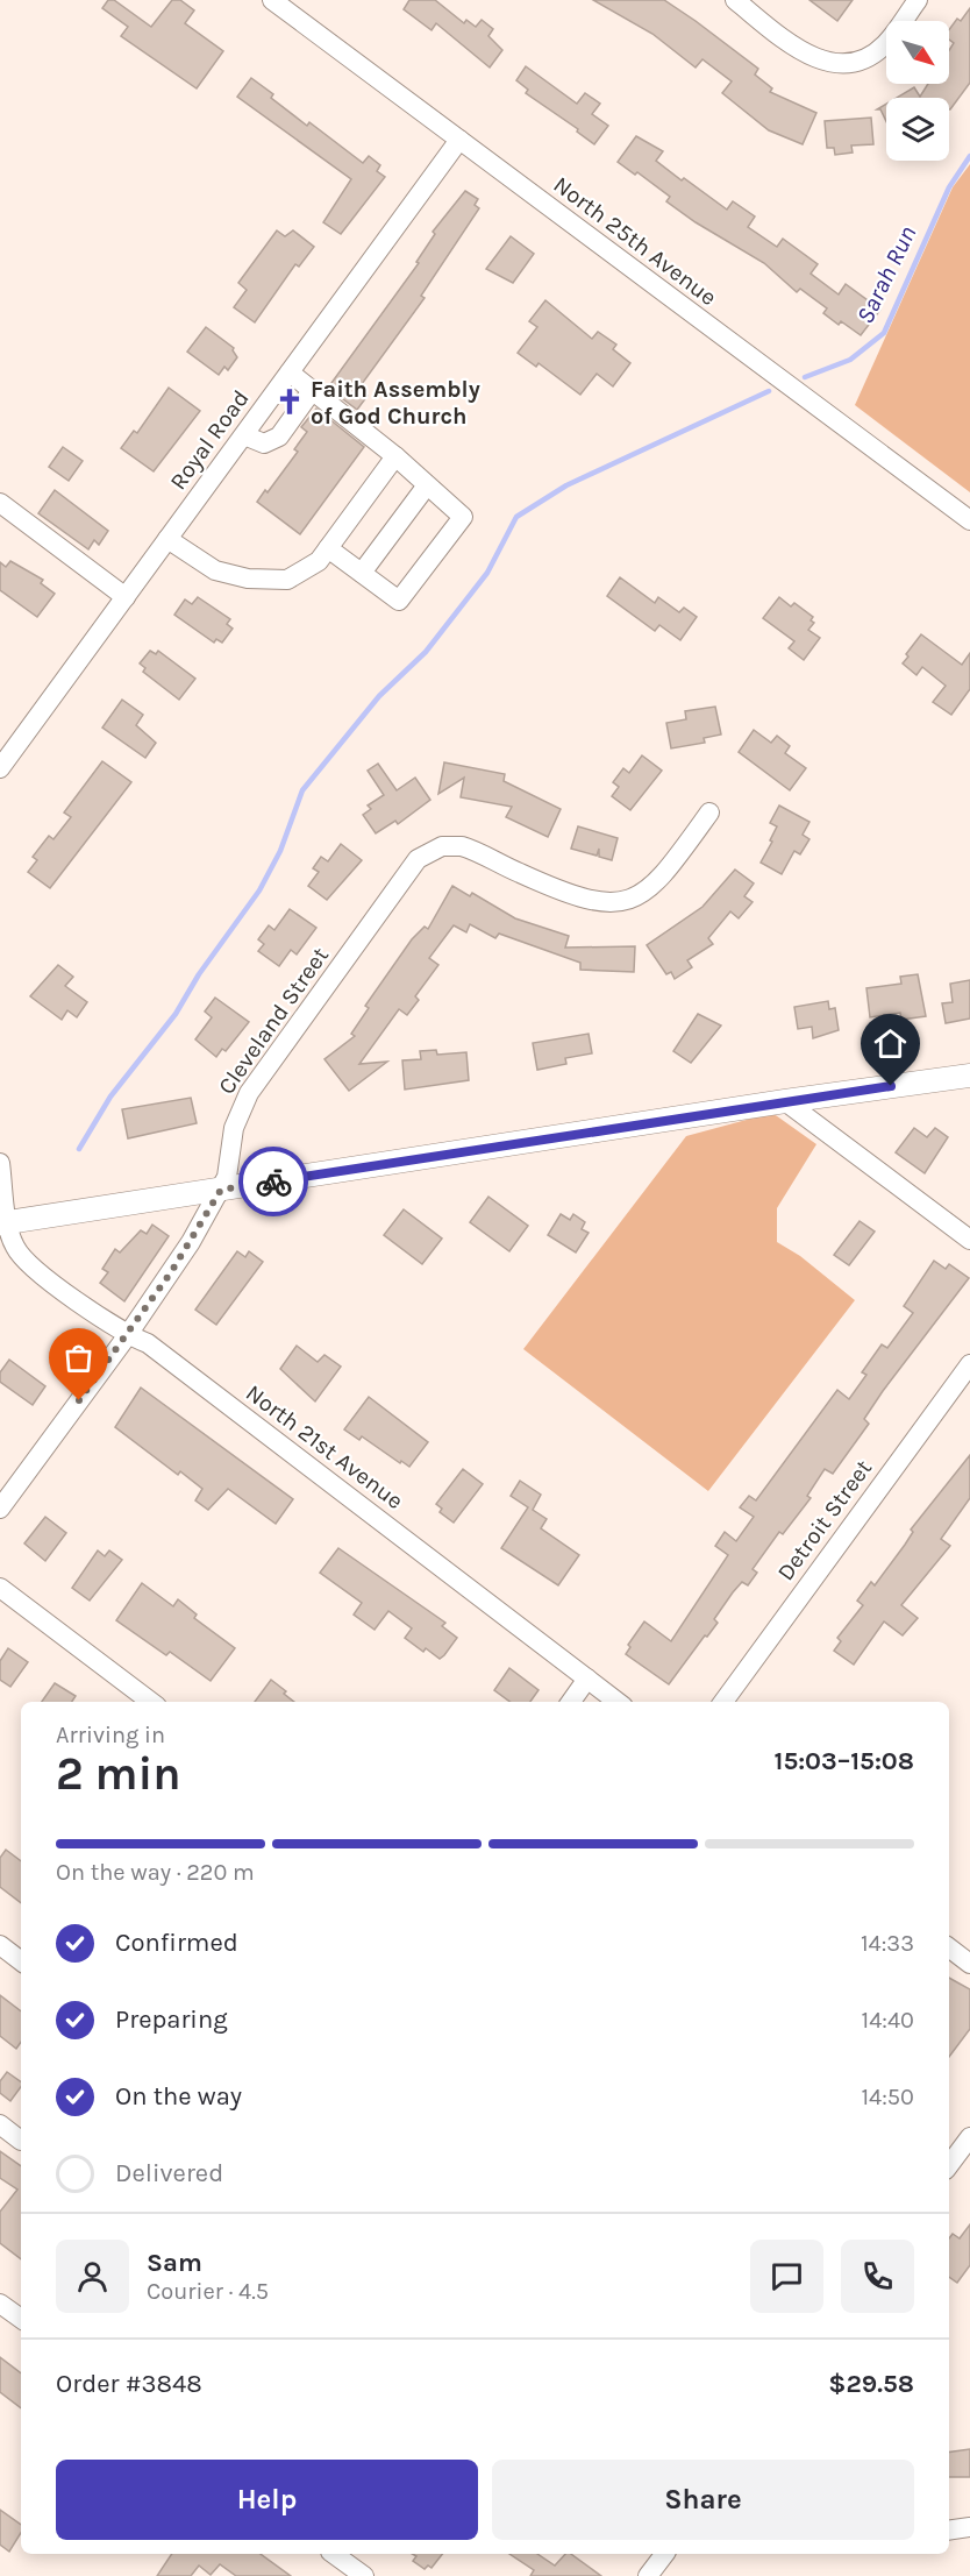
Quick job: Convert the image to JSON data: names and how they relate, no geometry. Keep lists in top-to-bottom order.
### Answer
{
  "streets": {
    "street": [
      "North 25th Avenue",
      "Royal Road",
      "Cleveland Street",
      "North 21st Avenue",
      "Detroit Street"
    ]
  },
  "crossings": [
    ["North 25th Avenue", "Royal Road"],
    ["Cleveland Street", "North 21st Avenue"]
  ],
  "water": ["Sarah Run"],
  "places": {
    "church": ["Faith Assembly of God Church"]
  },
  "north": "bottom right",
  "page": {
    "heading": ["2 min", "Arriving in", "15:03–15:08"],
    "panel": [
      "Sam",
      "Courier · 4.5",
      "Order #3848",
      "$29.58"
    ],
    "bar": "On the way · 220 m",
    "list": [
      ["Confirmed", "14:33"],
      ["Preparing", "14:40"],
      ["On the way", "14:50"],
      "Delivered"
    ],
    "buttons": ["Help", "Share"]
  }
}
